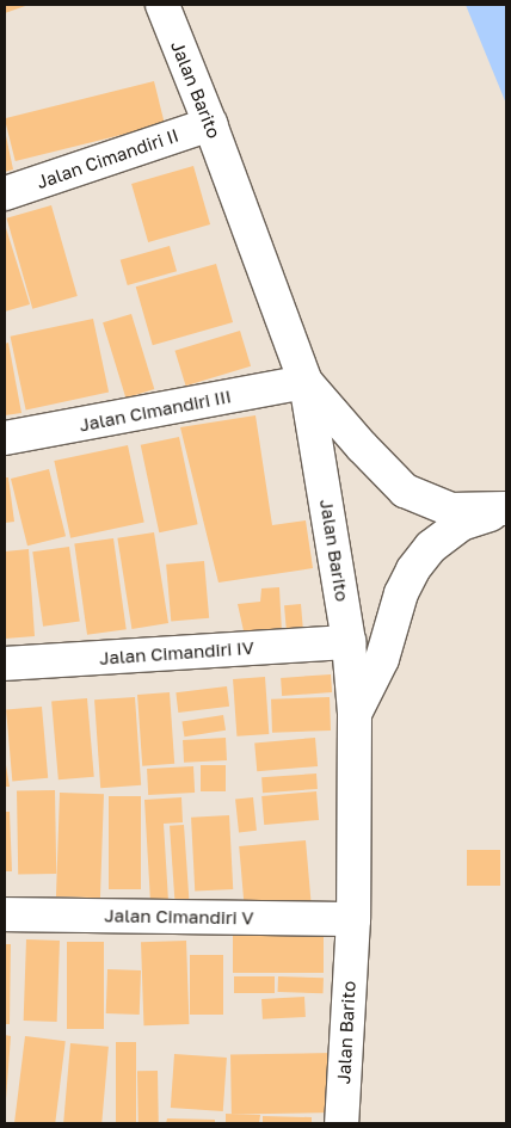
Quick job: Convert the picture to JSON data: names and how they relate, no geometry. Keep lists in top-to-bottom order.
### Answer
{
  "streets": {
    "street": [
      "Jalan Barito",
      "Jalan Cimandiri II",
      "Jalan Cimandiri III",
      "Jalan Cimandiri IV",
      "Jalan Cimandiri V"
    ]
  },
  "crossings": [
    ["Jalan Barito", "Jalan Cimandiri II"],
    ["Jalan Barito", "Jalan Cimandiri III"],
    ["Jalan Barito", "Jalan Cimandiri IV"],
    ["Jalan Barito", "Jalan Cimandiri V"]
  ]
}
